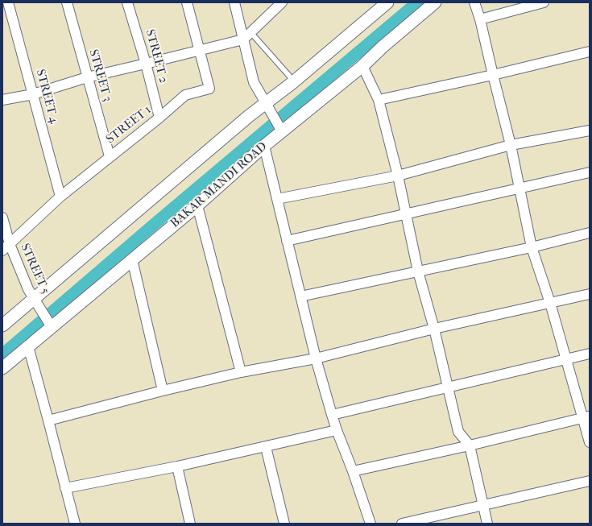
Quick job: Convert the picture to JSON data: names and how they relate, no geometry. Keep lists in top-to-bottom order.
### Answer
{
  "streets": {
    "street": [
      "STREET 2",
      "STREET 3",
      "STREET 4",
      "STREET 1",
      "BAKAR MANDI ROAD",
      "STREET 5"
    ]
  },
  "crossings": [
    ["STREET 2", "STREET 1"],
    ["STREET 3", "STREET 1"],
    ["STREET 4", "STREET 1"],
    ["STREET 1", "STREET 5"],
    ["BAKAR MANDI ROAD", "STREET 5"]
  ]
}
